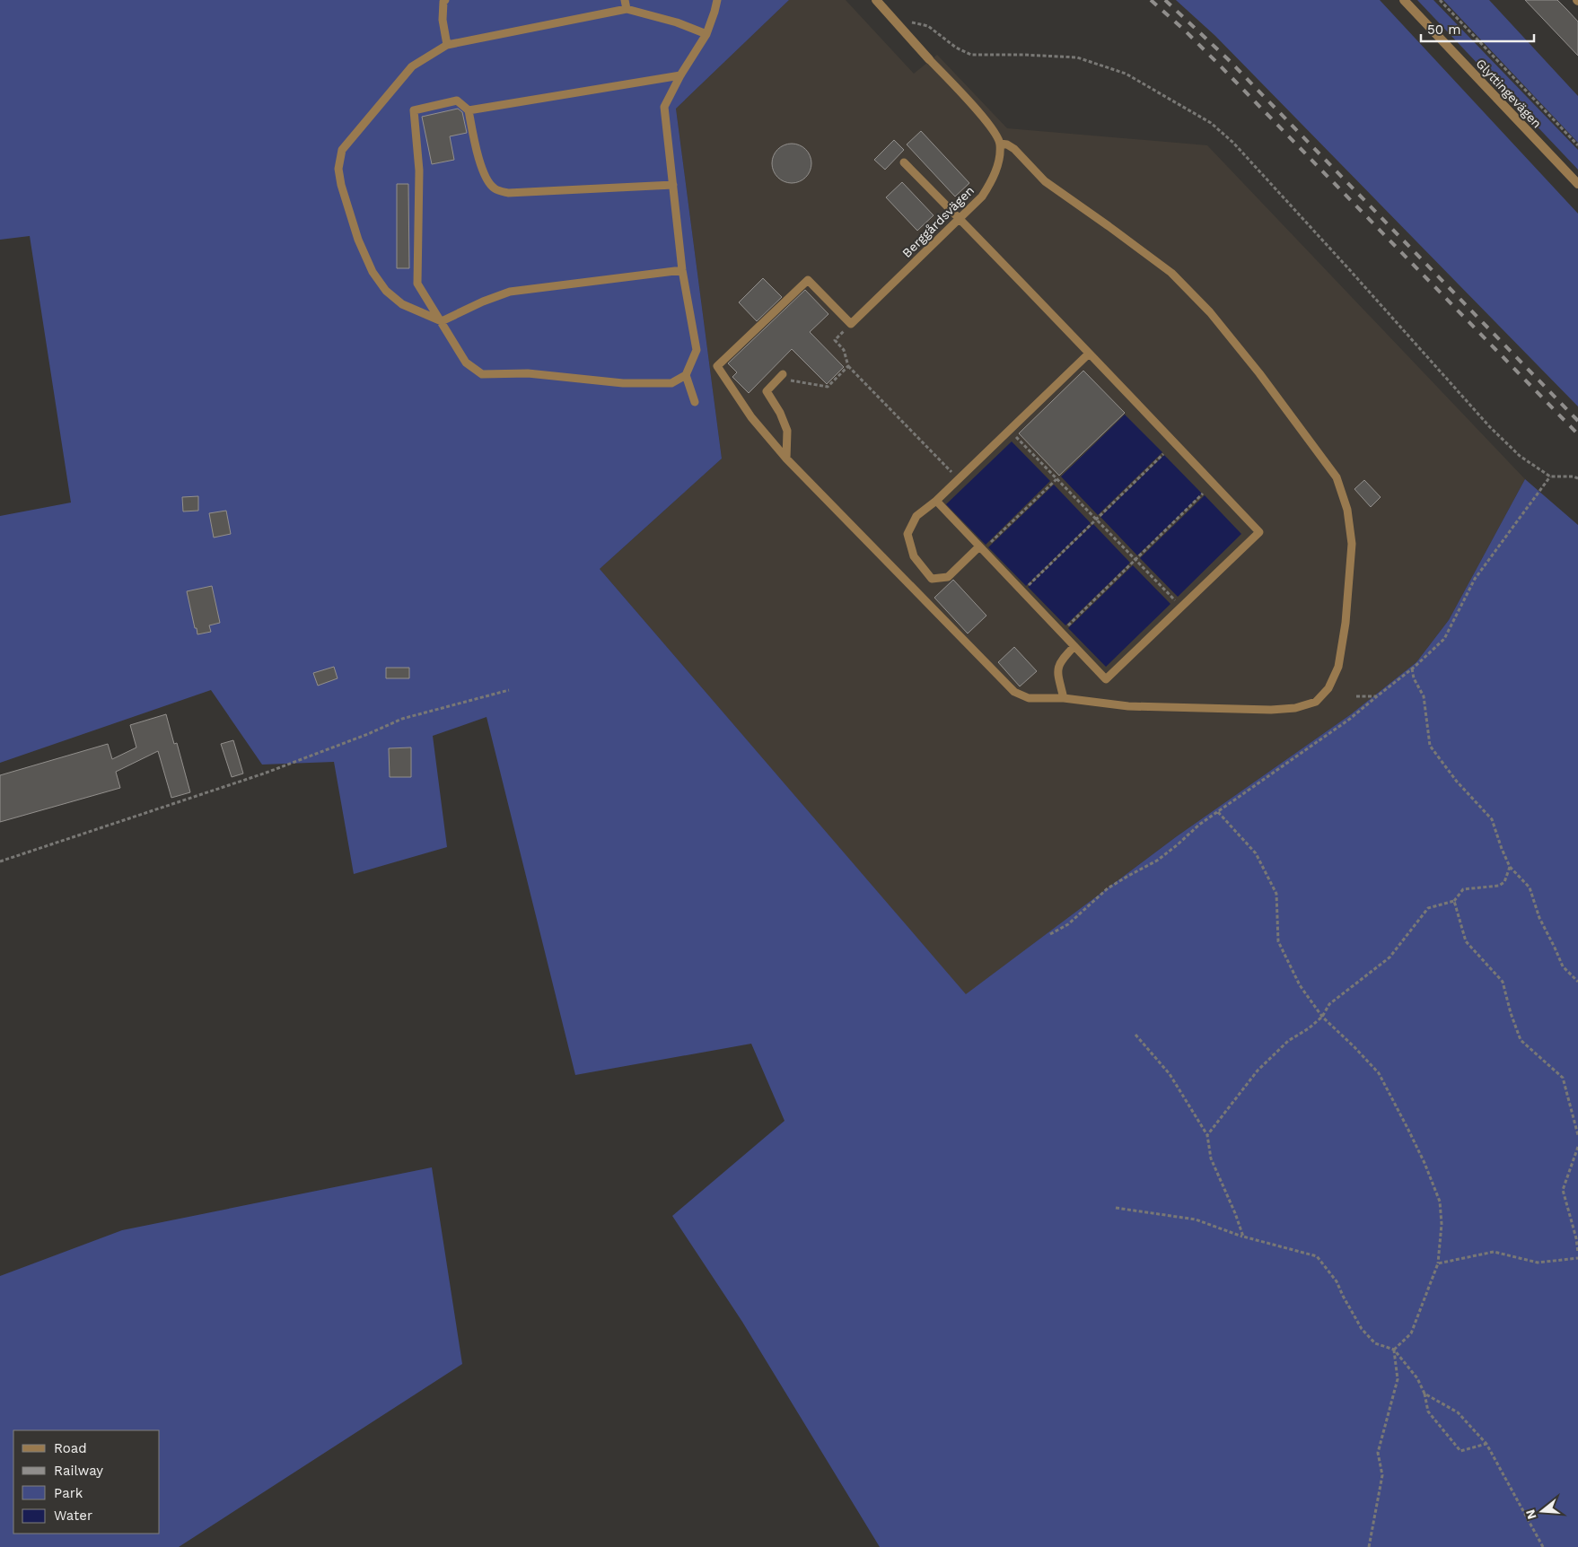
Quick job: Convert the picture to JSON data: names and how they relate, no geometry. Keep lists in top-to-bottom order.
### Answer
{
  "streets": {
    "street": ["Glyttingevägen"],
    "lane": ["Berggårdsvägen"]
  },
  "legend": [
    "Road",
    "Railway",
    "Park",
    "Water"
  ],
  "scale_bar": "50 m",
  "north": "left"
}
